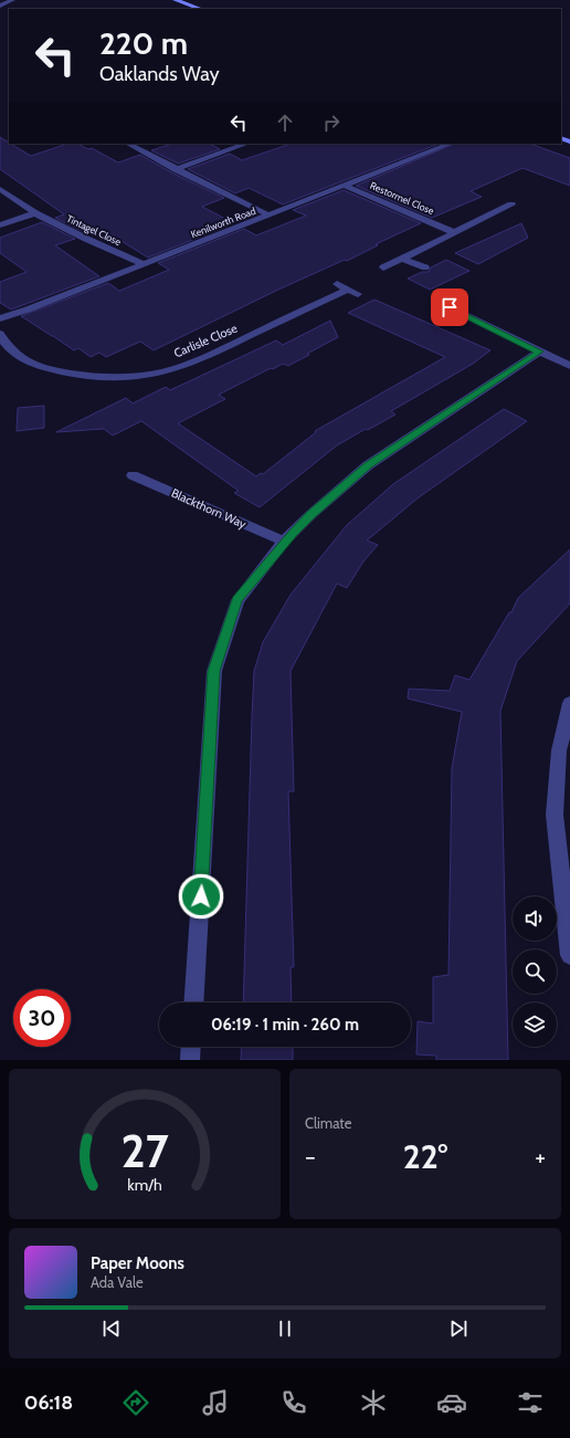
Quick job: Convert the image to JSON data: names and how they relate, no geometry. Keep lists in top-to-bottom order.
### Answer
{
  "streets": {
    "street": [
      "Restormel Close",
      "Kenilworth Road",
      "Tintagel Close",
      "Carlisle Close",
      "Blackthorn Way"
    ]
  },
  "crossings": [
    ["Restormel Close", "Kenilworth Road"],
    ["Kenilworth Road", "Tintagel Close"]
  ],
  "page": {
    "turn": ["220 m", "Oaklands Way"],
    "limit": "30",
    "trip": "06:19 · 1 min · 260 m",
    "tile": "Climate",
    "heat": ["−", "22°", "+"],
    "song": ["Paper Moons", "Ada Vale"],
    "tabs": "06:18",
    "gauge": ["27", "km/h"]
  }
}
